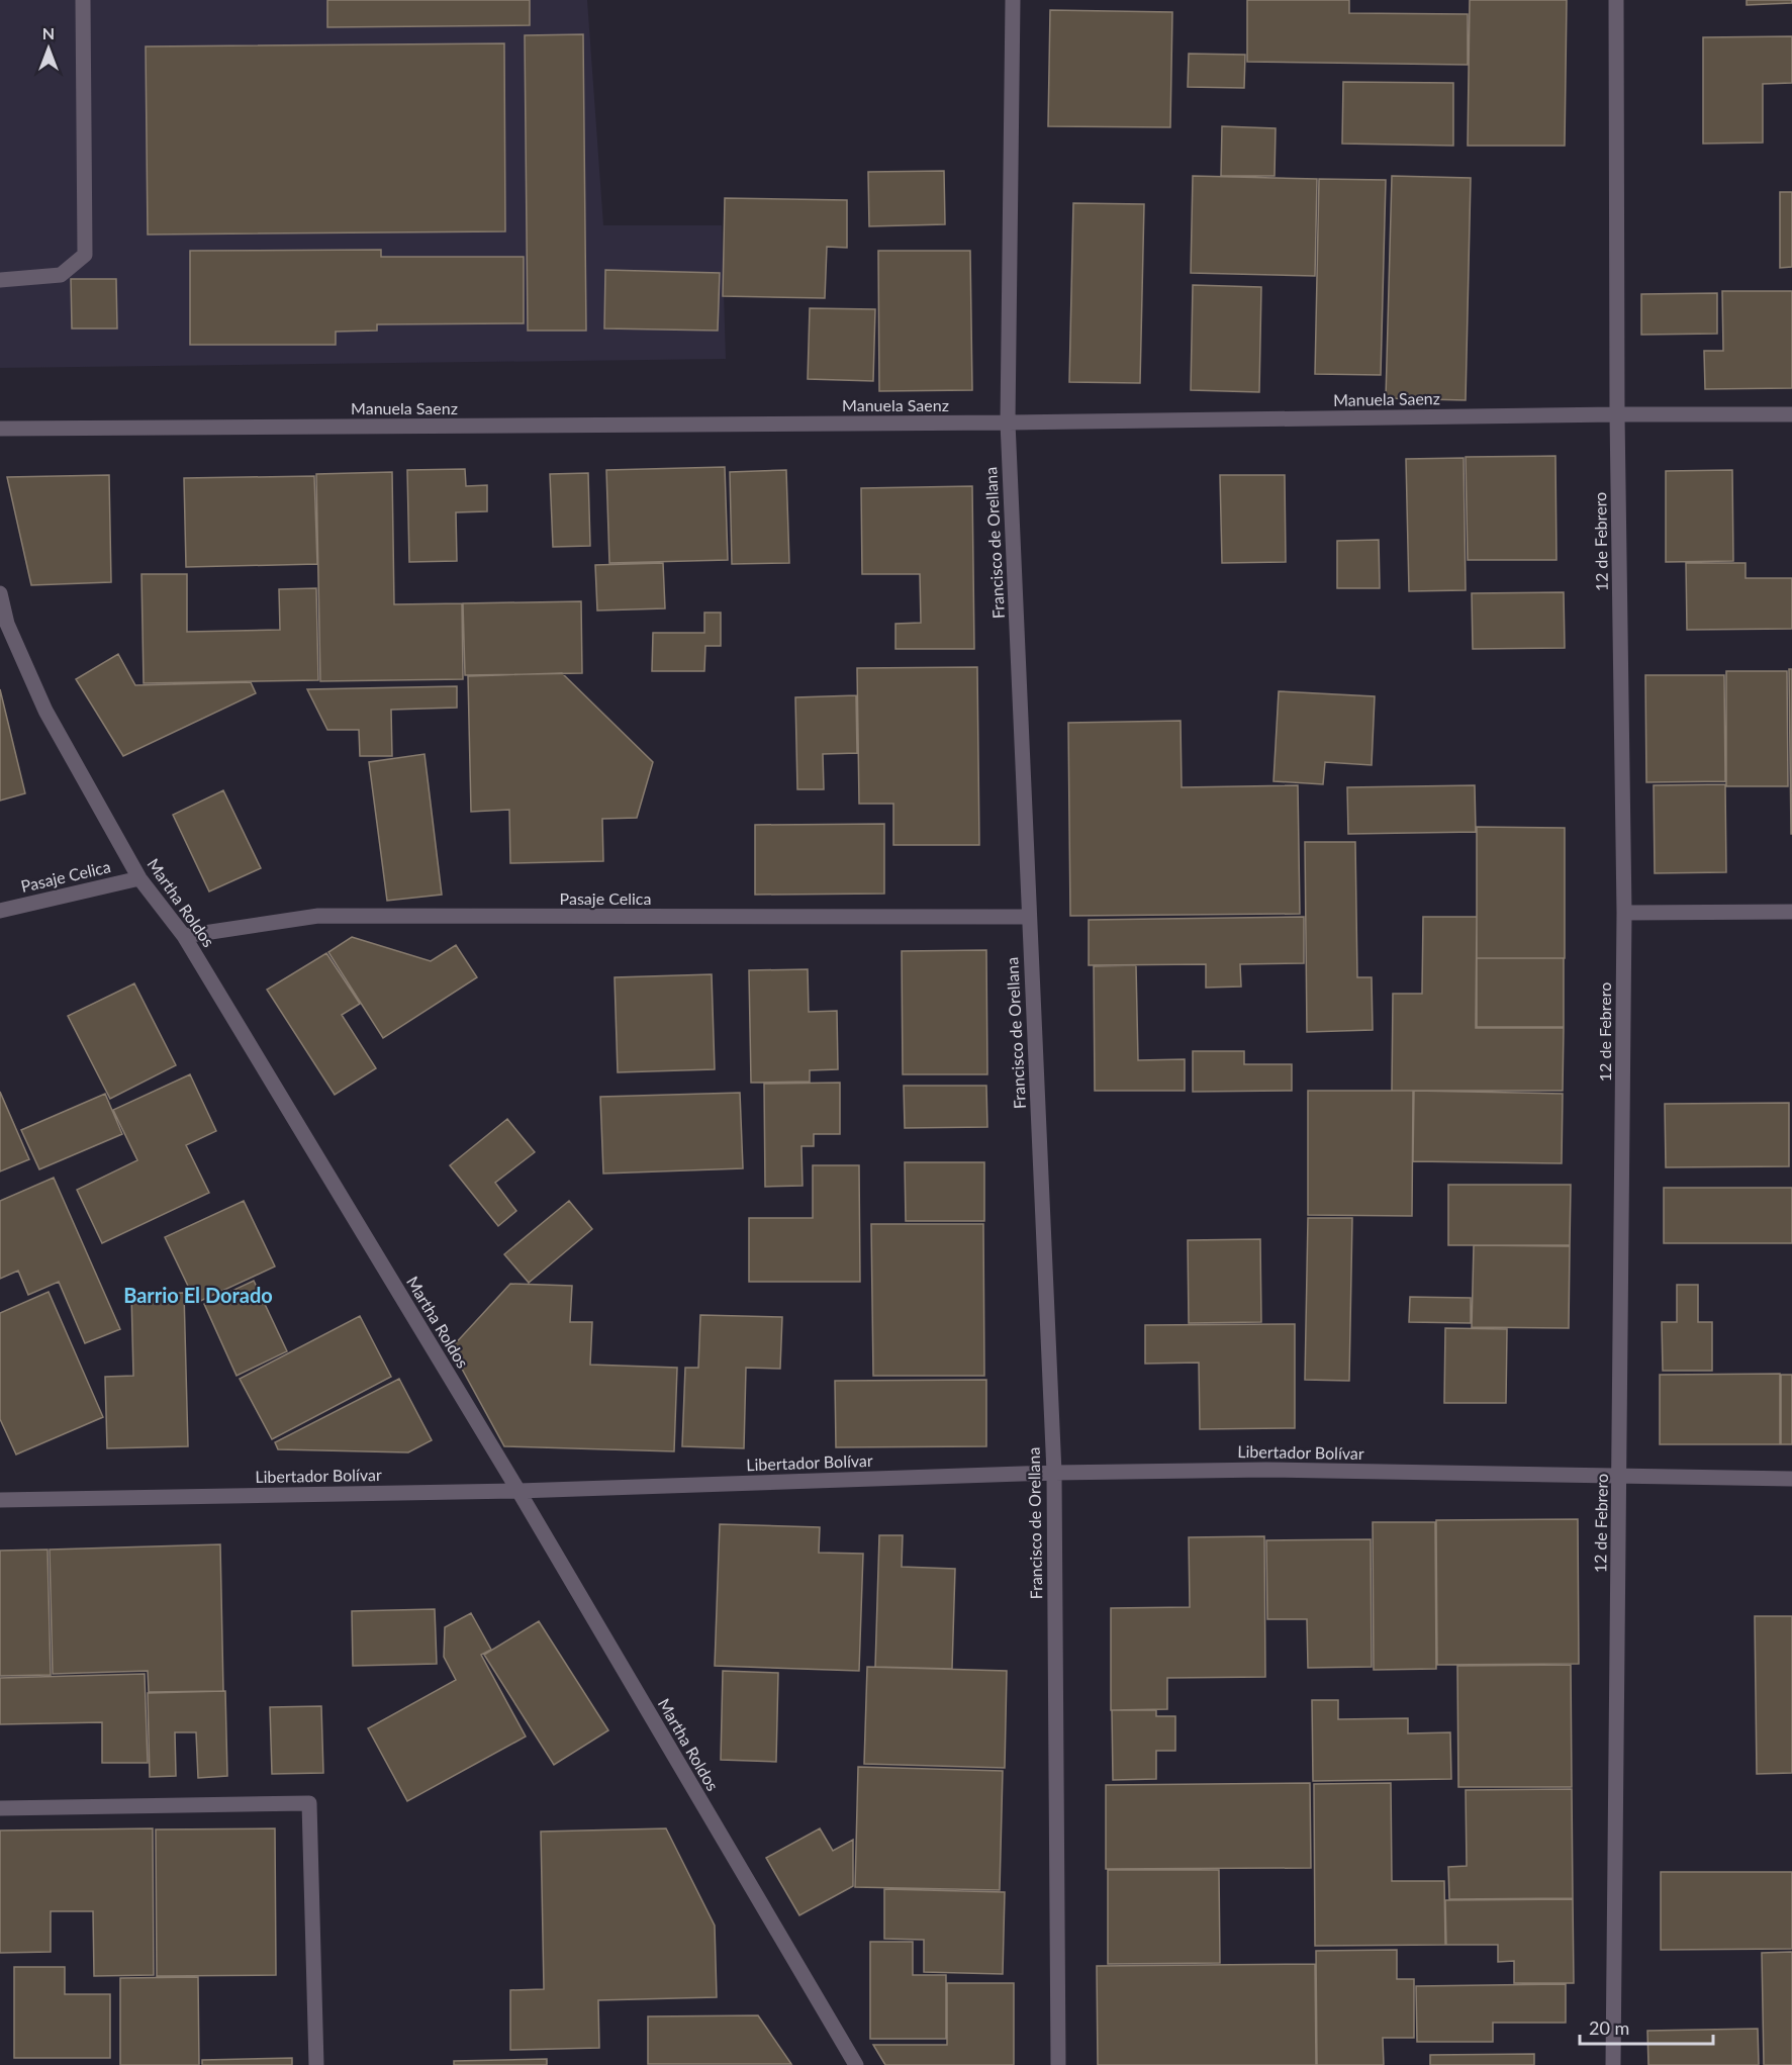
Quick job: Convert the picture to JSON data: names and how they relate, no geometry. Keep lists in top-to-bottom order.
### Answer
{
  "streets": {
    "street": [
      "Manuela Saenz",
      "12 de Febrero",
      "Francisco de Orellana",
      "Pasaje Celica",
      "Martha Roldos",
      "Libertador Bolívar"
    ]
  },
  "crossings": [
    ["Manuela Saenz", "12 de Febrero"],
    ["Manuela Saenz", "Francisco de Orellana"],
    ["12 de Febrero", "Libertador Bolívar"],
    ["Francisco de Orellana", "Pasaje Celica"],
    ["Francisco de Orellana", "Libertador Bolívar"],
    ["Pasaje Celica", "Martha Roldos"],
    ["Martha Roldos", "Libertador Bolívar"]
  ],
  "districts": ["Barrio El Dorado"],
  "scale_bar": "20 m",
  "north": "top"
}
